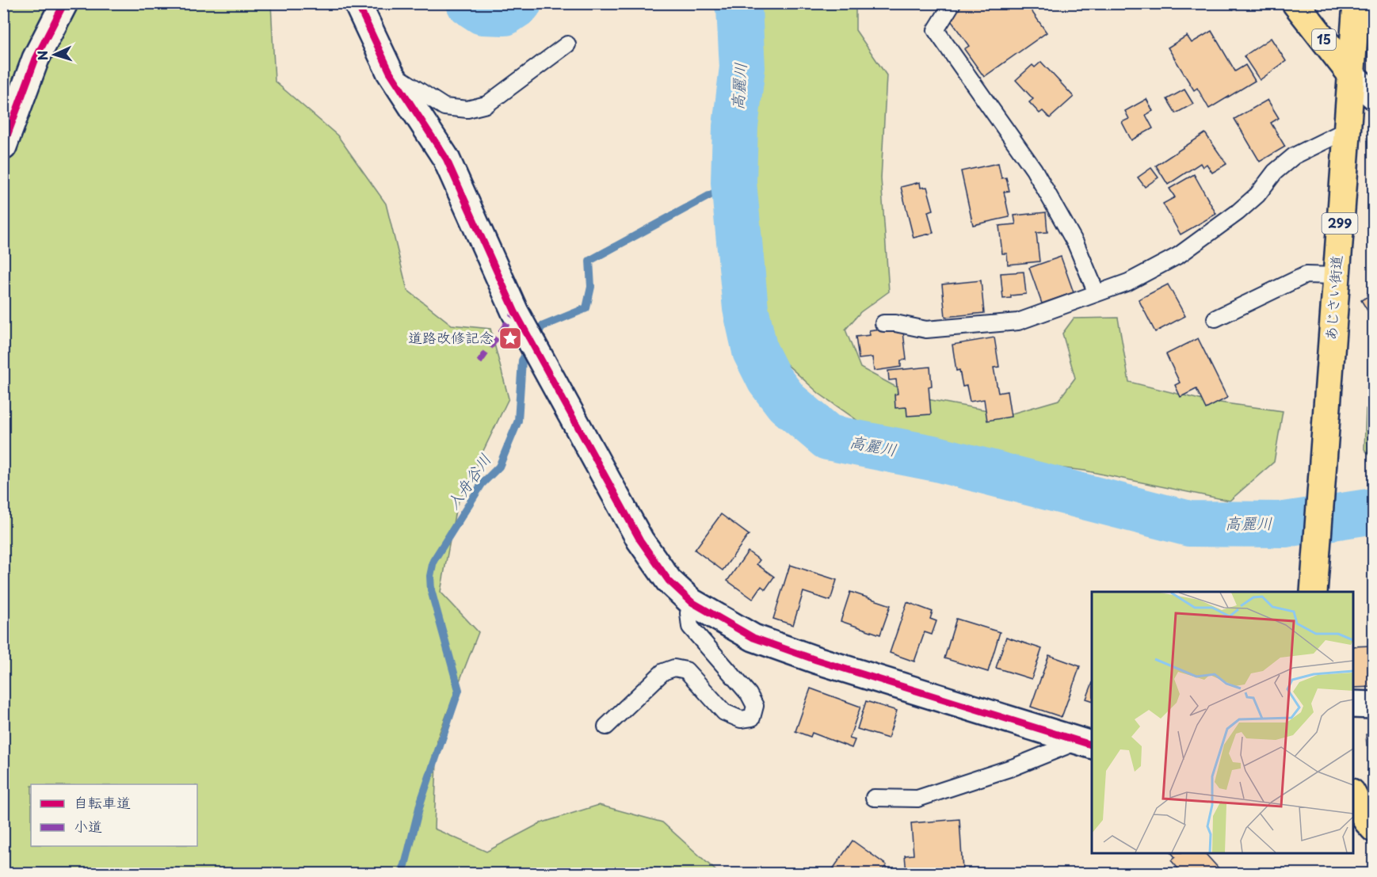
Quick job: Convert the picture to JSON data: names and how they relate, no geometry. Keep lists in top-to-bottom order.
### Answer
{
  "streets": {
    "main road": ["15", "299", "あじさい街道"]
  },
  "crossings": [
    ["15", "あじさい街道"]
  ],
  "water": ["高麗川", "入舟谷川"],
  "places": {
    "place": ["道路改修記念"]
  },
  "legend": ["自転車道", "小道"],
  "north": "left"
}
